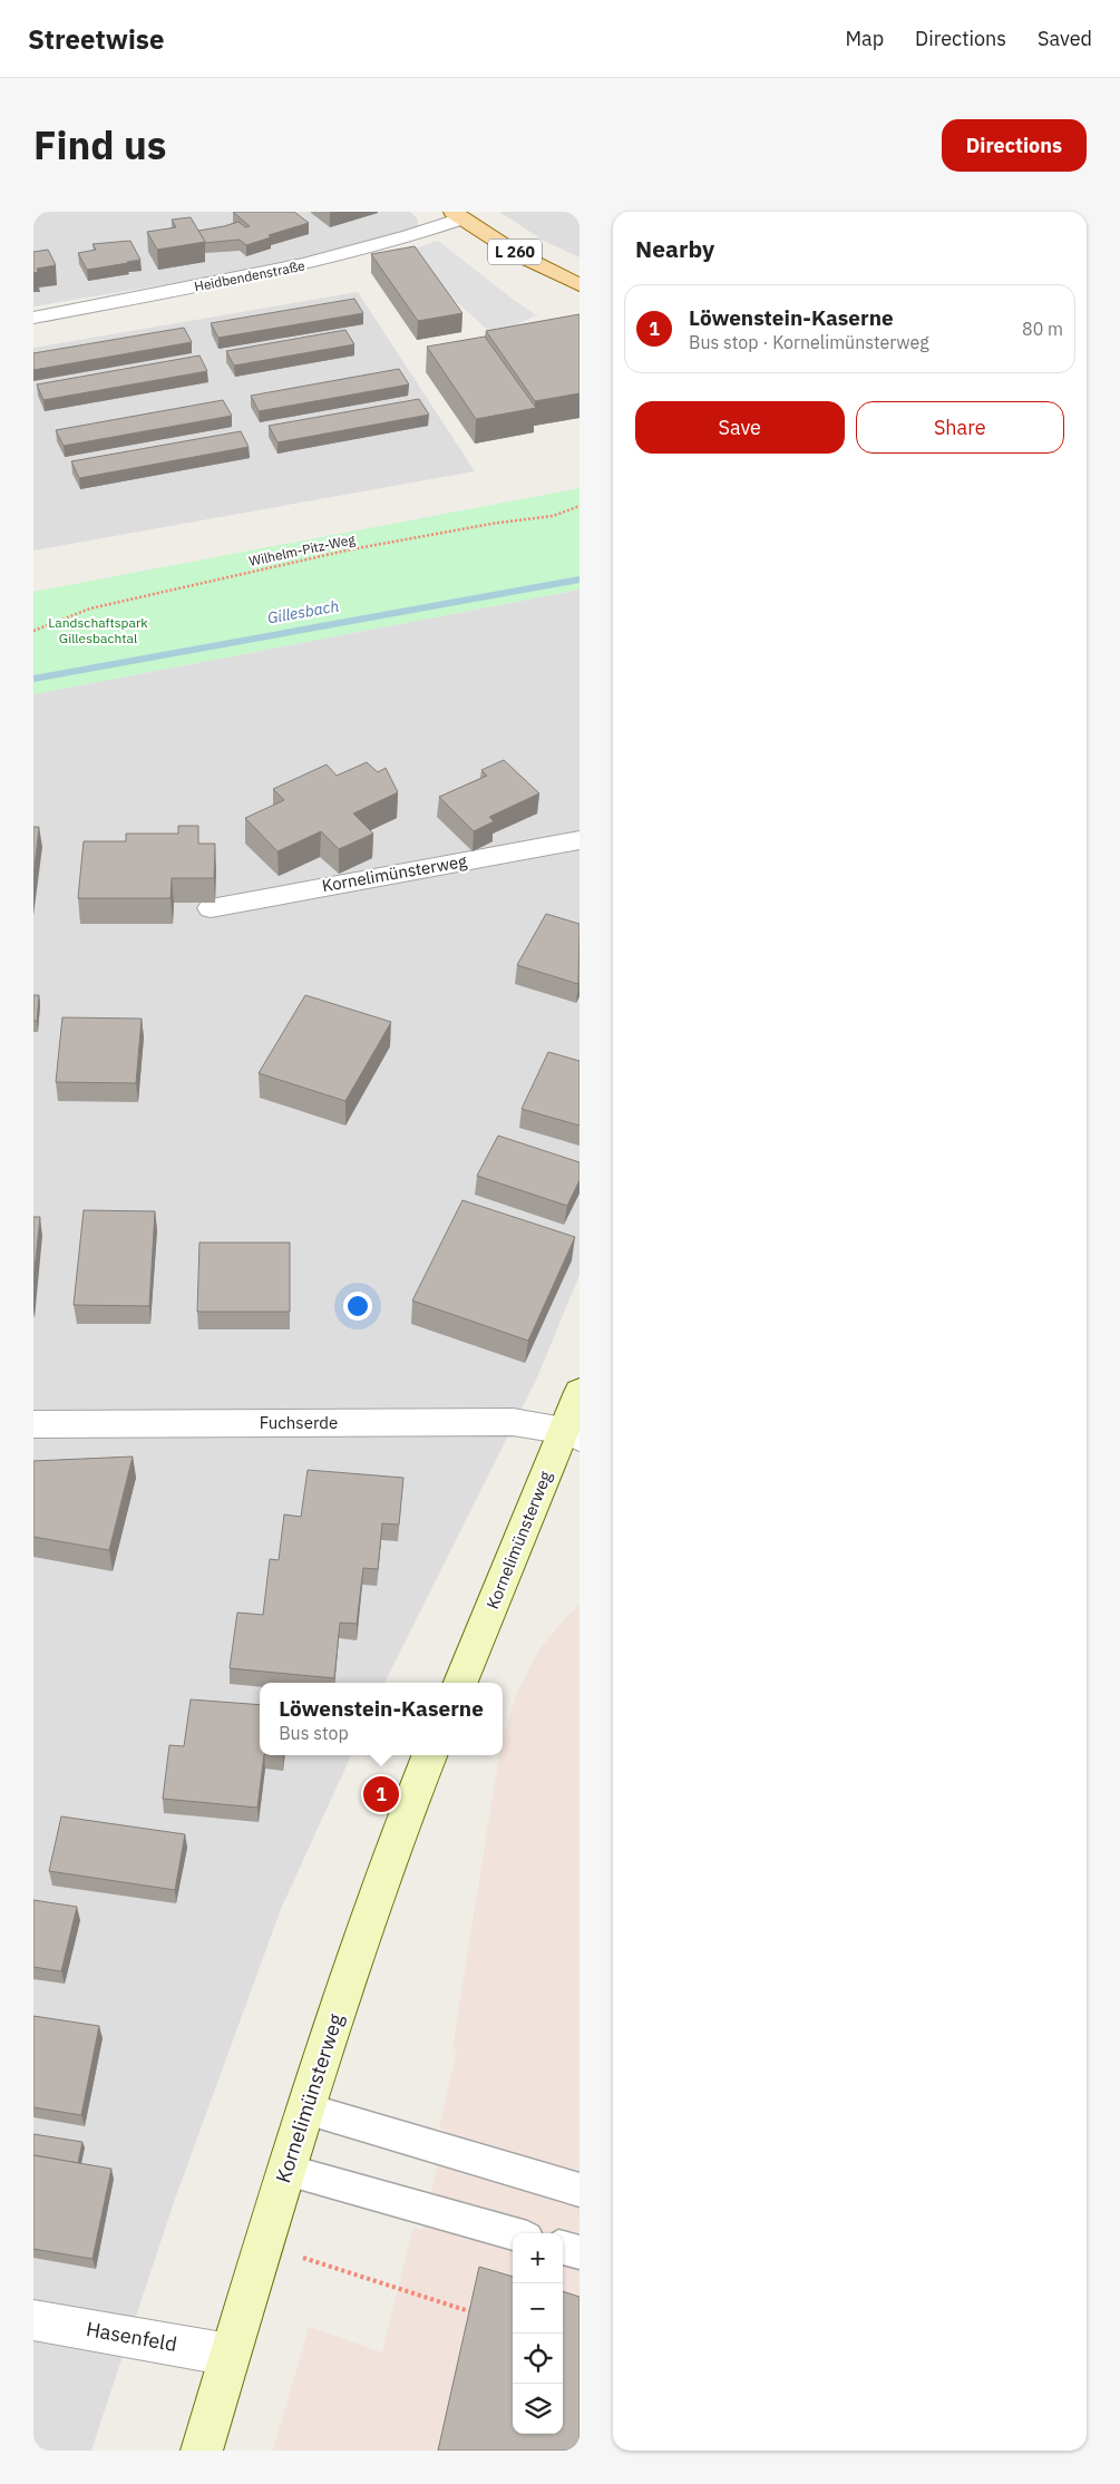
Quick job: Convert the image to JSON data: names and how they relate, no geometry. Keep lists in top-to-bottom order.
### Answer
{
  "streets": {
    "main road": ["L 260"],
    "street": [
      "Heidbendenstraße",
      "Kornelimünsterweg",
      "Fuchserde",
      "Hasenfeld"
    ],
    "path": ["Wilhelm-Pitz-Weg"]
  },
  "crossings": [
    ["L 260", "Heidbendenstraße"],
    ["Kornelimünsterweg", "Fuchserde"],
    ["Kornelimünsterweg", "Hasenfeld"]
  ],
  "water": ["Gillesbach"],
  "parks": ["Landschaftspark Gillesbachtal"],
  "page": {
    "header": "Streetwise",
    "nav": ["Map", "Directions", "Saved"],
    "title": "Find us",
    "buttons": [
      "Directions",
      ["Save", "Share"]
    ],
    "heading": "Nearby",
    "list": [
      {
        "mark": "1",
        "name": "Löwenstein-Kaserne",
        "note": "Bus stop · Kornelimünsterweg",
        "value": "80 m"
      }
    ],
    "popup": ["Löwenstein-Kaserne", "Bus stop"],
    "pins": "1",
    "map_buttons": ["+", "−"]
  }
}
